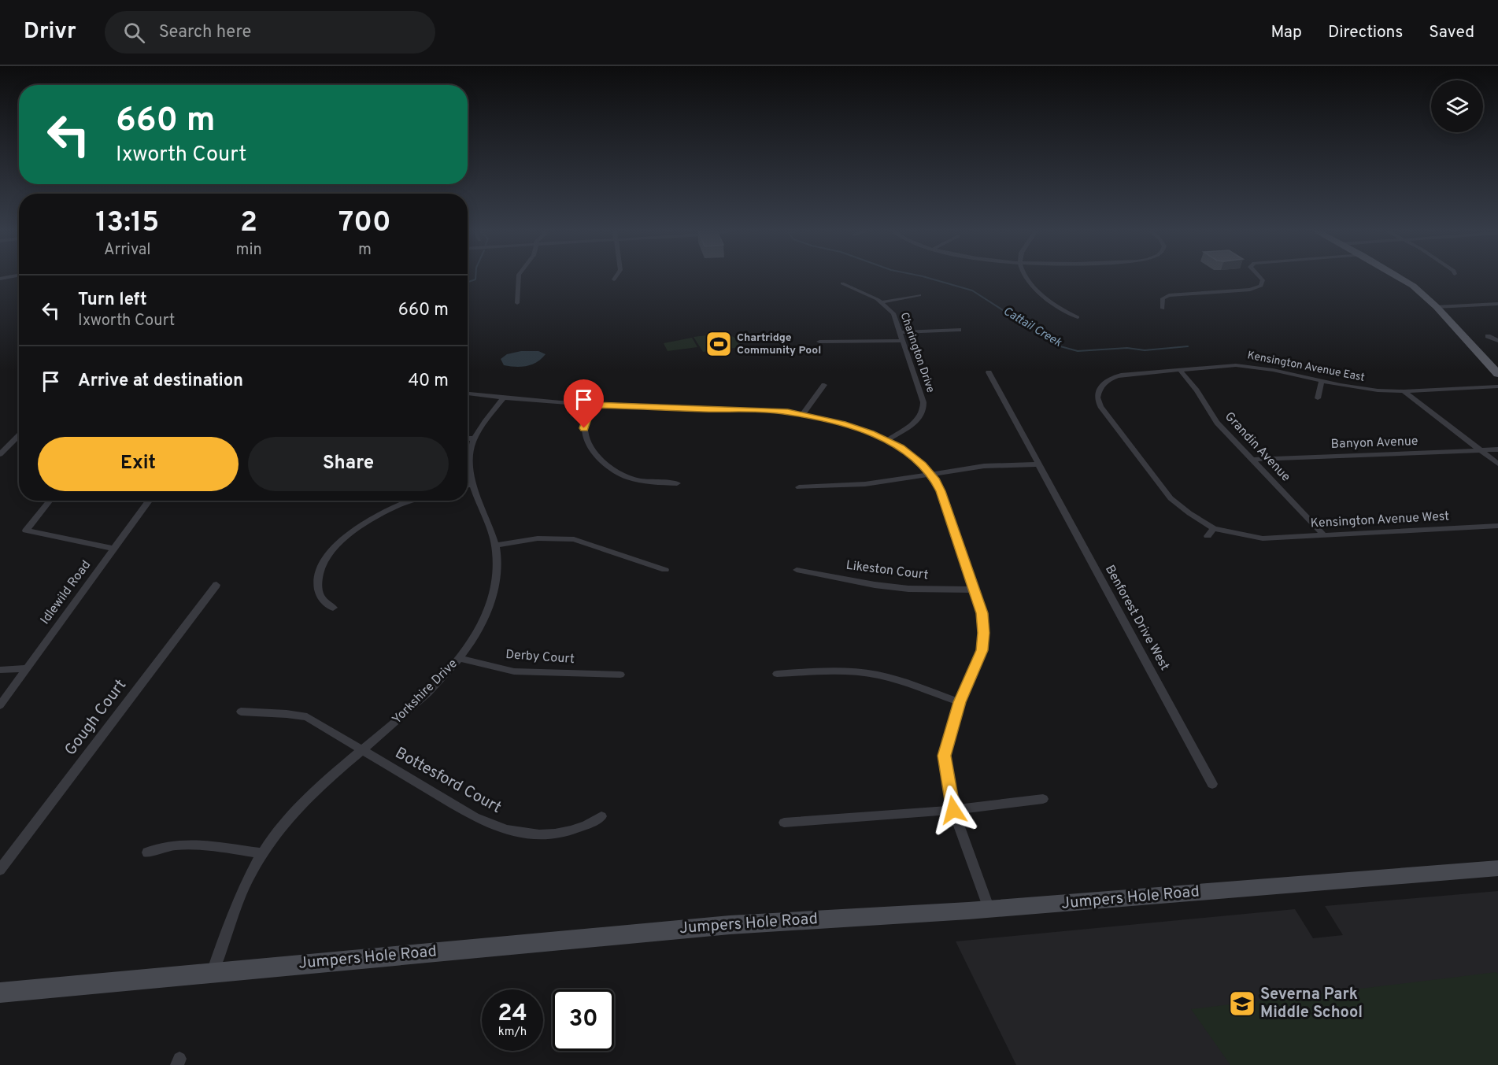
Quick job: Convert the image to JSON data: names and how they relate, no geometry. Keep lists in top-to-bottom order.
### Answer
{
  "streets": {
    "main road": ["Jumpers Hole Road"],
    "street": [
      "Charington Drive",
      "Kensington Avenue East",
      "Banyon Avenue",
      "Grandin Avenue",
      "Kensington Avenue West",
      "Likeston Court",
      "Idlewild Road",
      "Benforest Drive West",
      "Derby Court",
      "Yorkshire Drive",
      "Gough Court",
      "Bottesford Court"
    ]
  },
  "crossings": [
    ["Kensington Avenue East", "Grandin Avenue"],
    ["Kensington Avenue East", "Kensington Avenue West"],
    ["Banyon Avenue", "Grandin Avenue"],
    ["Grandin Avenue", "Kensington Avenue West"],
    ["Derby Court", "Yorkshire Drive"],
    ["Yorkshire Drive", "Bottesford Court"],
    ["Yorkshire Drive", "Jumpers Hole Road"]
  ],
  "water": ["Cattail Creek"],
  "places": {
    "sports": ["Chartridge Community Pool"],
    "school or university": ["Severna Park Middle School"]
  },
  "page": {
    "header": "Drivr",
    "search": "Search here",
    "nav": ["Map", "Directions", "Saved"],
    "turn": ["660 m", "Ixworth Court"],
    "eta": [
      "13:15",
      "Arrival",
      "2",
      "min",
      "700",
      "m"
    ],
    "list": [
      {
        "name": "Turn left",
        "note": "Ixworth Court",
        "value": "660 m"
      },
      {
        "name": "Arrive at destination",
        "value": "40 m"
      }
    ],
    "buttons": ["Exit", "Share"],
    "speed": "24 km/h",
    "limit": "30"
  }
}
